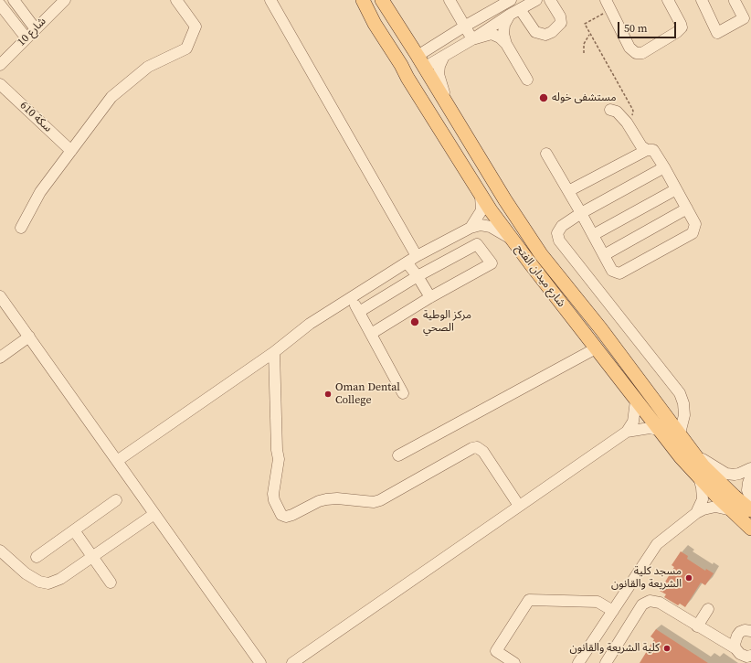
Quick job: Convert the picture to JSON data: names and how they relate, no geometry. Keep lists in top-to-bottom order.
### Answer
{
  "streets": {
    "main road": ["شارع ميدان الفتح"],
    "street": ["شارع 10", "سكة 610"]
  },
  "places": [
    "مستشفى خوله",
    "مركز الوطية الصحي",
    "Oman Dental College",
    "مسجد كلية الشريعة والقانون",
    "كلية الشريعة والقانون"
  ],
  "scale_bar": "50 m"
}
